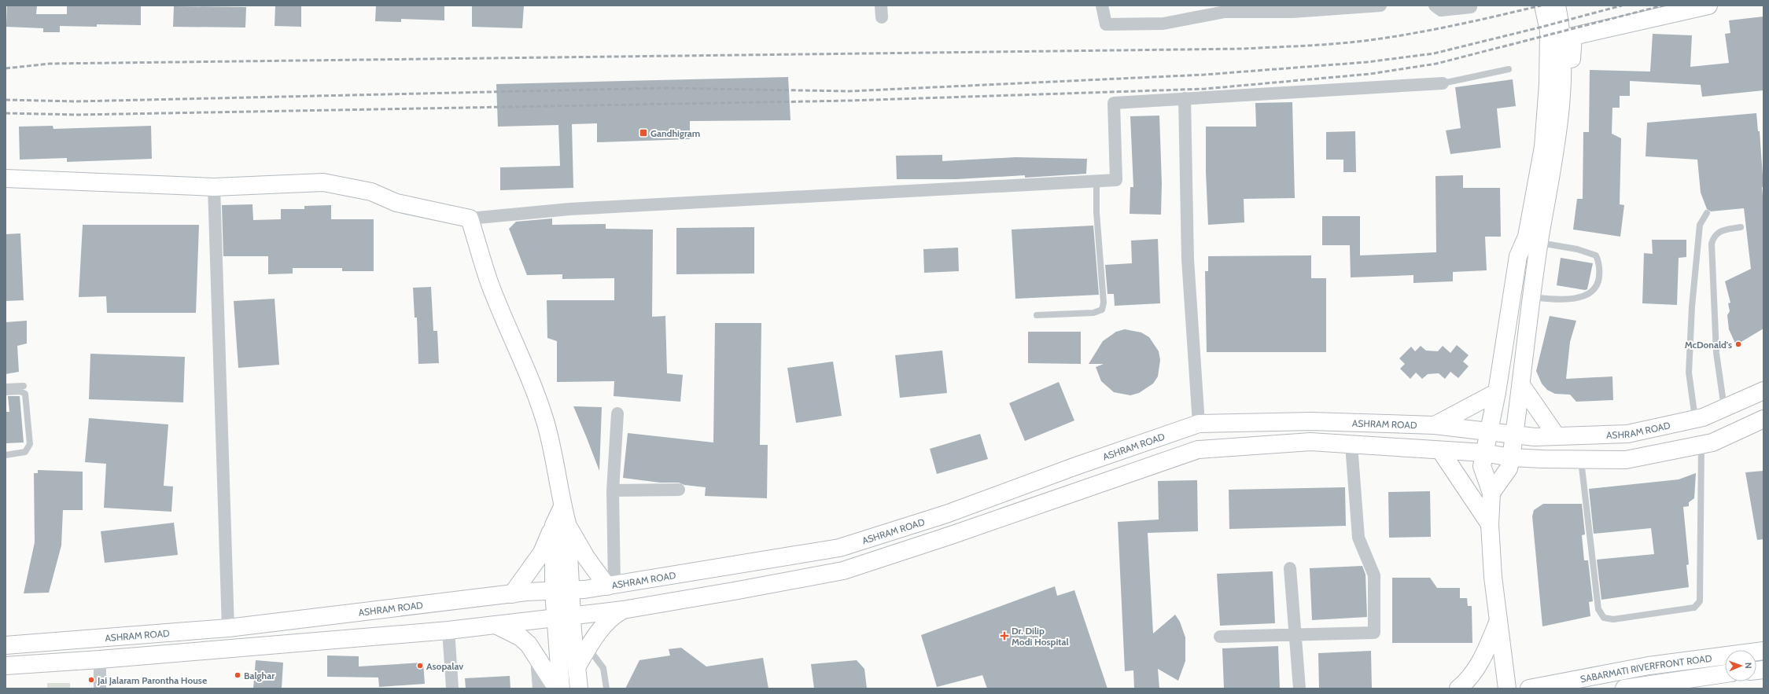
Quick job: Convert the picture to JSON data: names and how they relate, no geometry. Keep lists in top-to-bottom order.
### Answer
{
  "streets": {
    "main road": ["ASHRAM ROAD", "SABARMATI RIVERFRONT ROAD"]
  },
  "places": {
    "transit": ["Gandhigram"],
    "other": [
      "McDonald's",
      "Asopalav",
      "Balghar",
      "Jai Jalaram Parontha House"
    ],
    "health": ["Dr. Dilip Modi Hospital"]
  },
  "north": "right"
}
